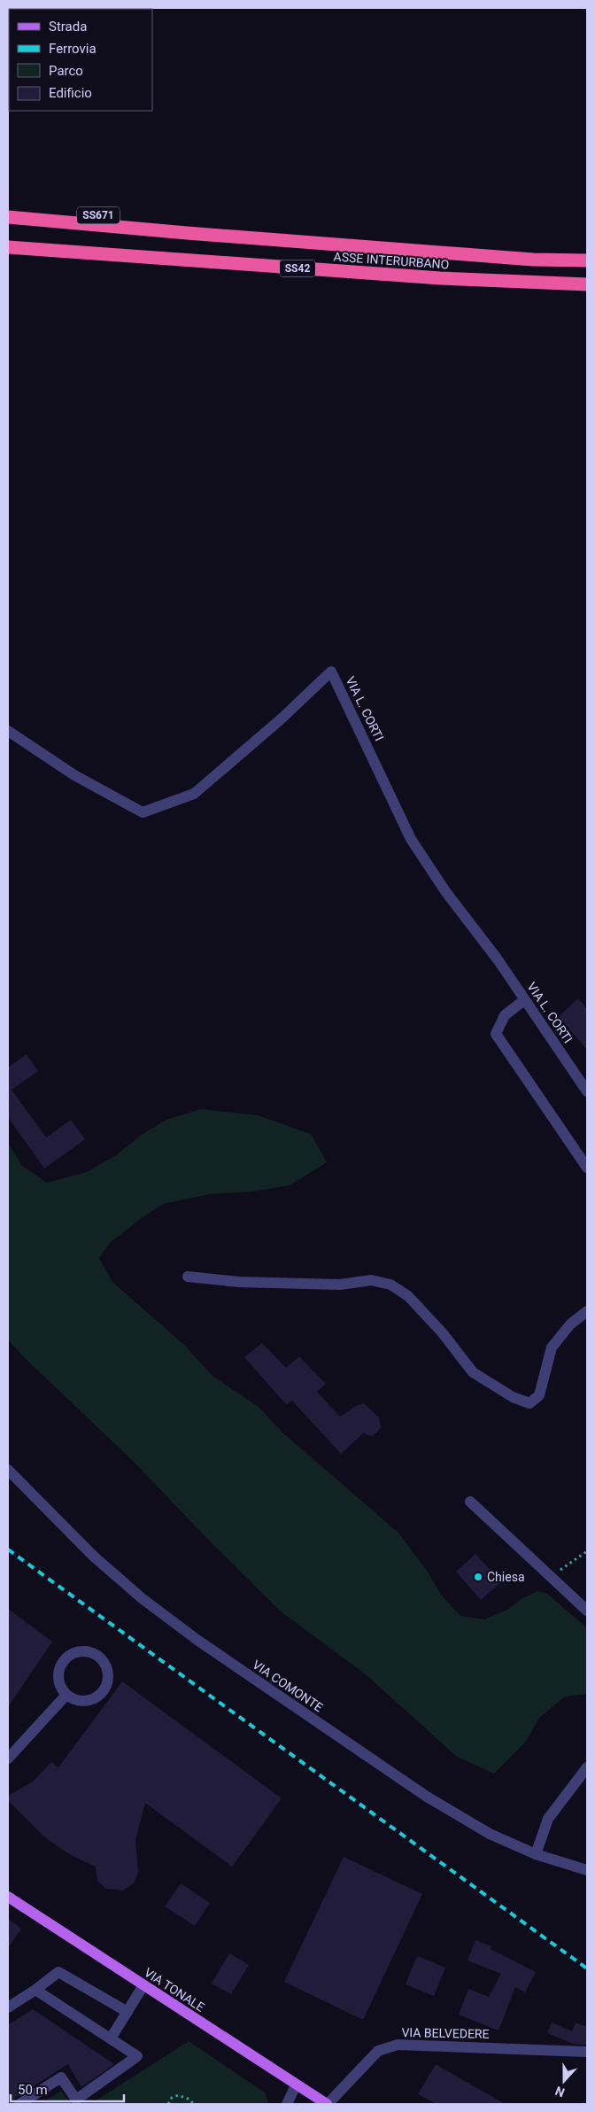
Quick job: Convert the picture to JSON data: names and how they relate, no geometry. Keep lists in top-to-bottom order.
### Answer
{
  "streets": {
    "highway": ["SS671", "ASSE INTERURBANO", "SS42"],
    "main road": ["VIA TONALE"],
    "street": ["VIA L. CORTI", "VIA COMONTE", "VIA BELVEDERE"]
  },
  "crossings": [
    ["SS671", "ASSE INTERURBANO"],
    ["SS671", "SS42"],
    ["ASSE INTERURBANO", "SS42"],
    ["VIA TONALE", "VIA BELVEDERE"]
  ],
  "places": ["Chiesa"],
  "legend": [
    "Strada",
    "Ferrovia",
    "Parco",
    "Edificio"
  ],
  "scale_bar": "50 m",
  "north": "bottom"
}
